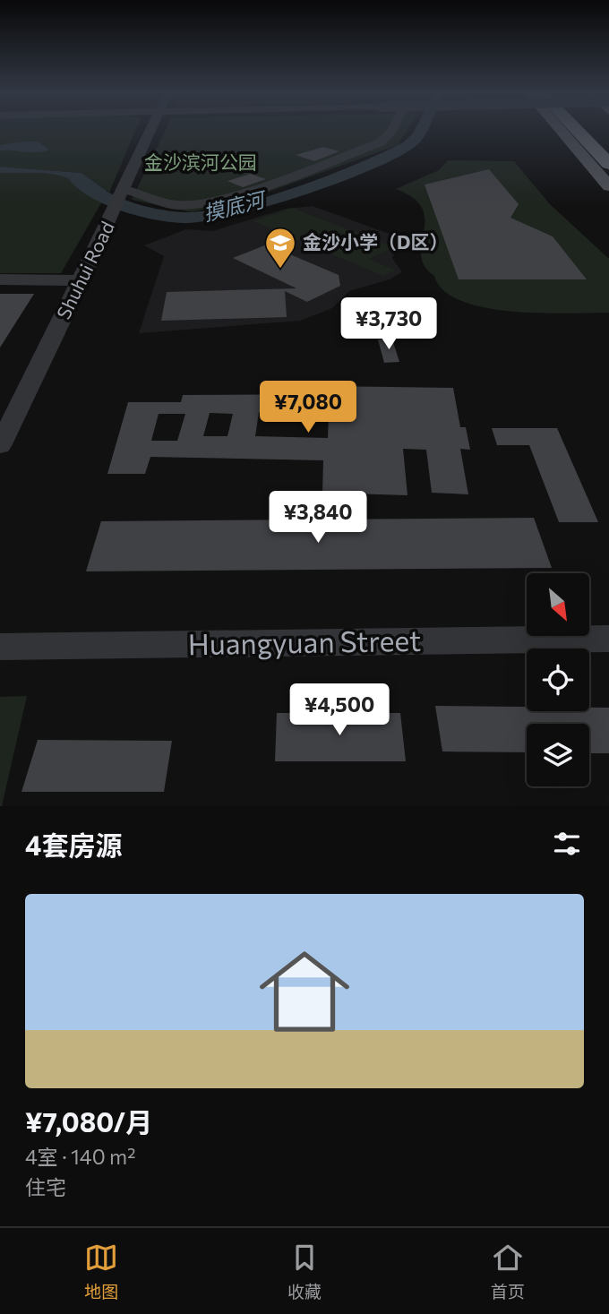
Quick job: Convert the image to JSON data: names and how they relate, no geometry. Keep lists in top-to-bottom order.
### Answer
{
  "streets": {
    "street": ["Shuhui Road", "Huangyuan Street"]
  },
  "water": ["摸底河"],
  "parks": ["金沙滨河公园"],
  "places": {
    "school or university": ["金沙小学（D区）"]
  },
  "north": "bottom right",
  "page": {
    "price": [
      "¥3,730",
      "¥7,080",
      "¥3,840",
      "¥4,500"
    ],
    "heading": "4套房源",
    "list": [
      {
        "name": "¥7,080/月",
        "note": "4室 · 140 m² · 住宅"
      }
    ],
    "tabs": ["地图", "收藏", "首页"]
  }
}
